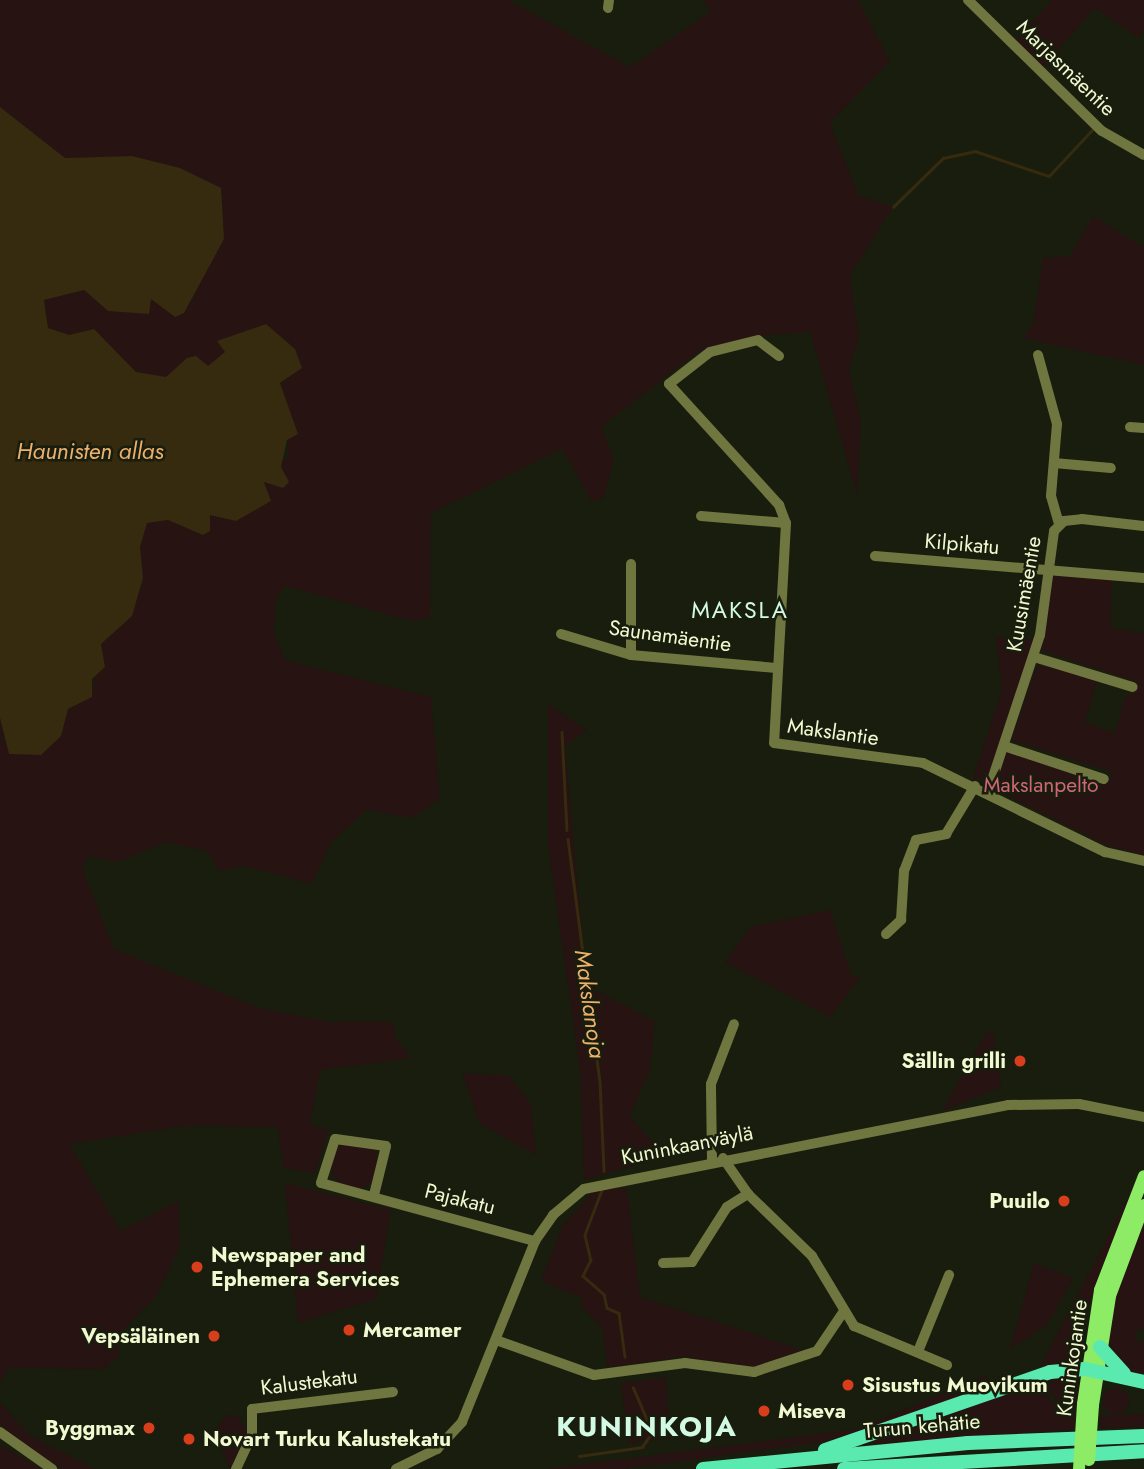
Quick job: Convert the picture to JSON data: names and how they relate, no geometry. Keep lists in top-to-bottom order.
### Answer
{
  "streets": {
    "highway": ["Turun kehätie"],
    "main road": ["Kuninkojantie"],
    "street": [
      "Marjasmäentie",
      "Kilpikatu",
      "Kuusimäentie",
      "Saunamäentie",
      "Makslantie",
      "Kuninkaanväylä",
      "Pajakatu",
      "Kalustekatu"
    ]
  },
  "crossings": [
    ["Kilpikatu", "Kuusimäentie"],
    ["Kuusimäentie", "Makslantie"],
    ["Saunamäentie", "Makslantie"],
    ["Kuninkaanväylä", "Pajakatu"]
  ],
  "districts": ["MAKSLA", "KUNINKOJA"],
  "water": ["Haunisten allas", "Makslanoja"],
  "parks": ["Makslanpelto"],
  "places": [
    "Sällin grilli",
    "Puuilo",
    "Newspaper and Ephemera Services",
    "Mercamer",
    "Vepsäläinen",
    "Sisustus Muovikum",
    "Miseva",
    "Byggmax",
    "Novart Turku Kalustekatu"
  ]
}
